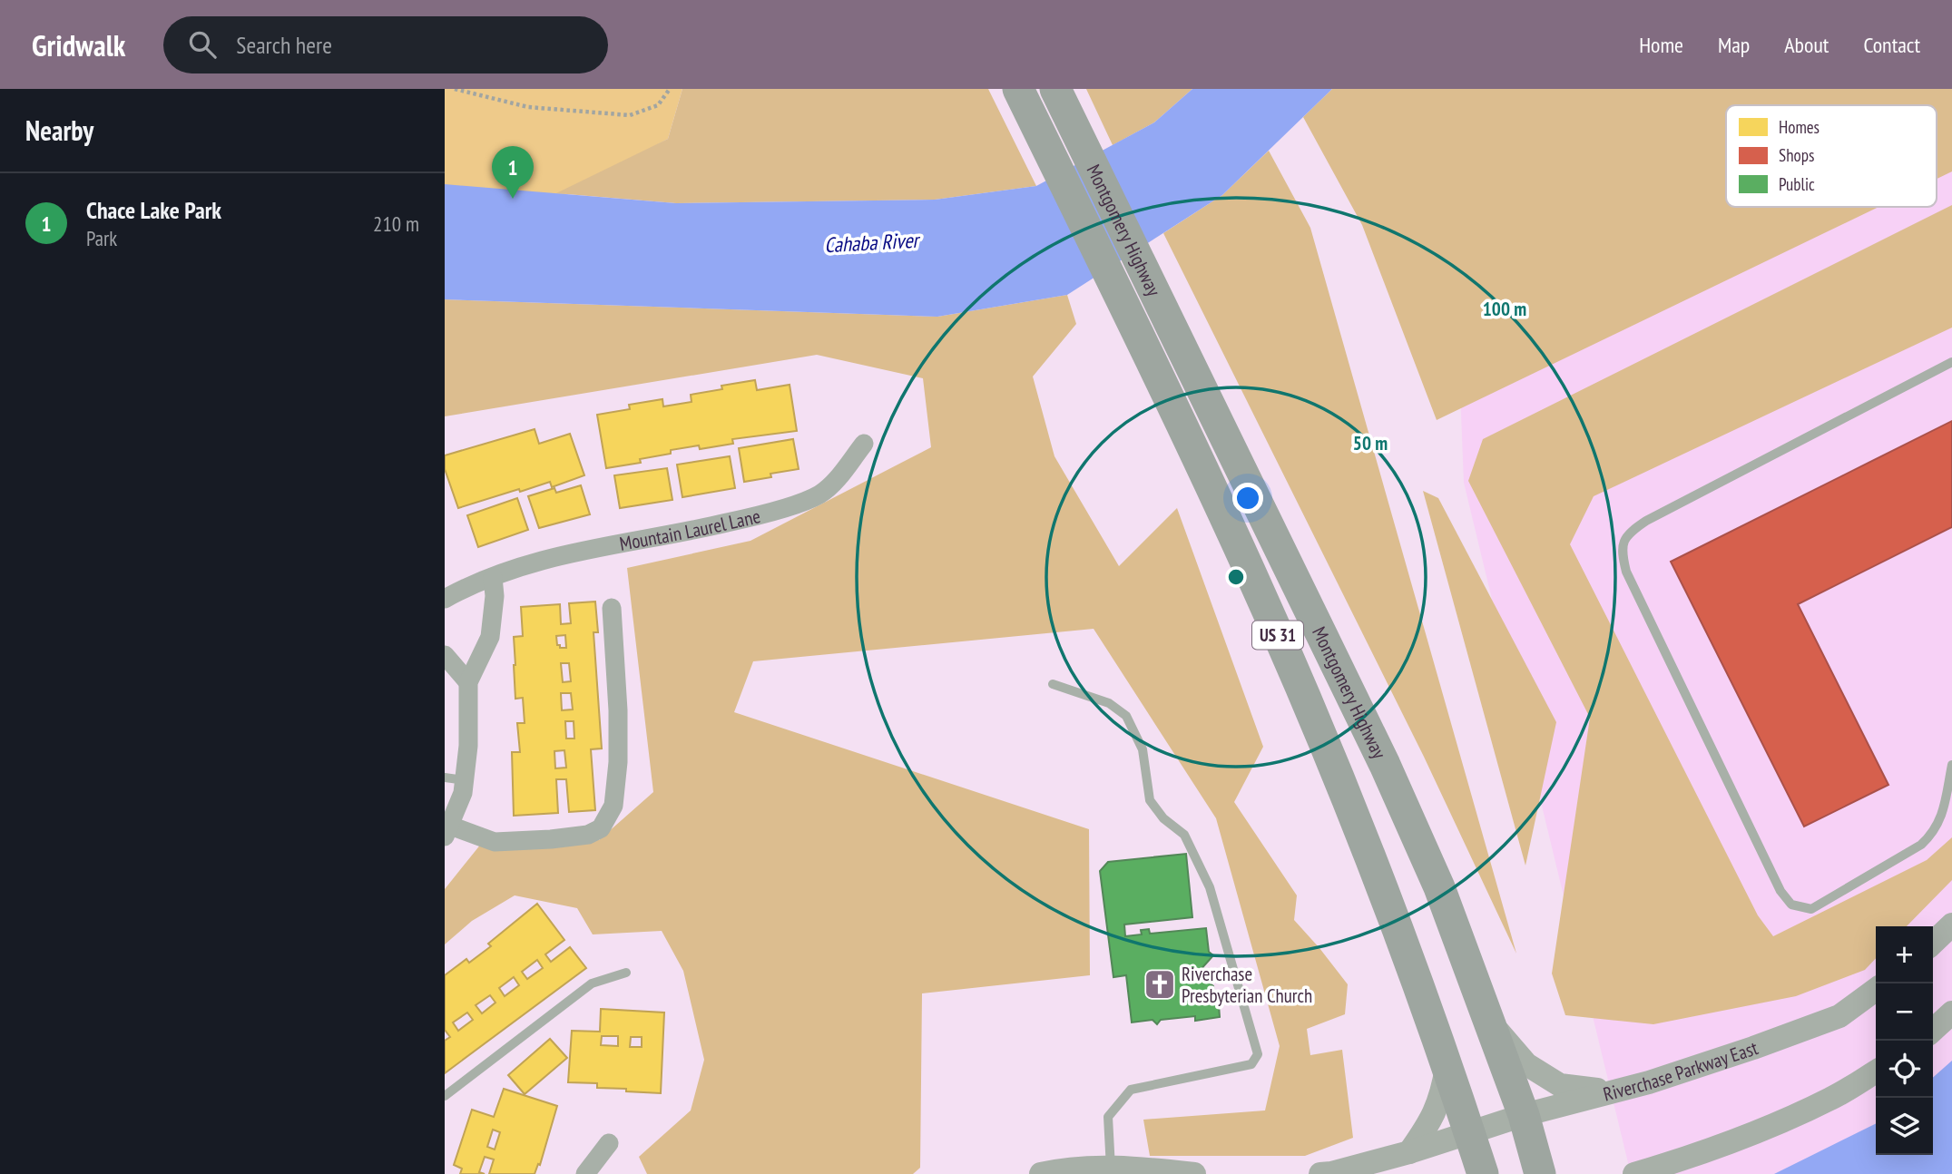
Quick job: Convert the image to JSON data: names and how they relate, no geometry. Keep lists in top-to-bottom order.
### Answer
{
  "streets": {
    "main road": ["Montgomery Highway", "US 31"],
    "street": ["Mountain Laurel Lane", "Riverchase Parkway East"]
  },
  "crossings": [
    ["Montgomery Highway", "Riverchase Parkway East"]
  ],
  "water": ["Cahaba River"],
  "places": {
    "church": ["Riverchase Presbyterian Church"]
  },
  "legend": ["Homes", "Shops", "Public"],
  "page": {
    "header": "Gridwalk",
    "search": "Search here",
    "nav": [
      "Home",
      "Map",
      "About",
      "Contact"
    ],
    "heading": "Nearby",
    "pins": "1",
    "list": [
      {
        "mark": "1",
        "name": "Chace Lake Park",
        "note": "Park",
        "value": "210 m"
      }
    ],
    "map_buttons": ["+", "−"]
  },
  "rings": ["100 m", "50 m"]
}
